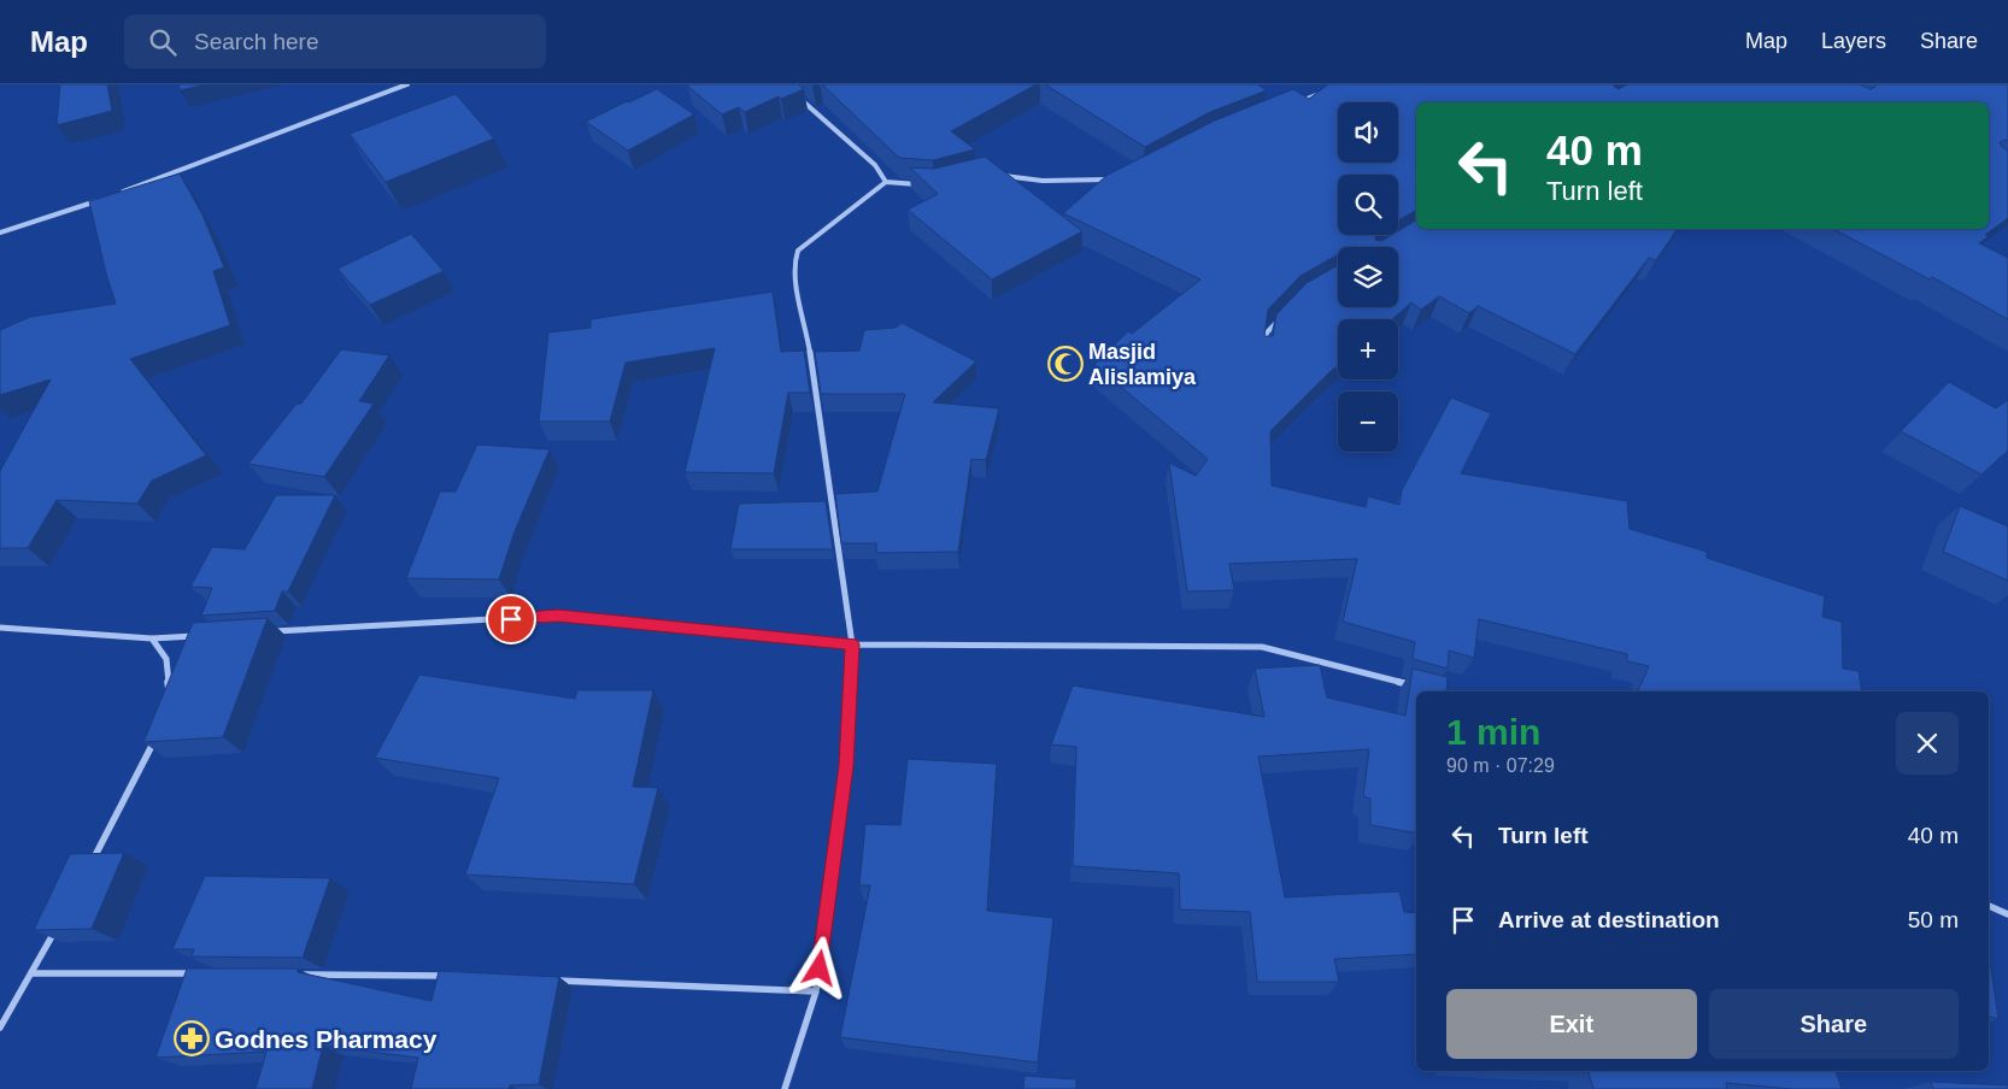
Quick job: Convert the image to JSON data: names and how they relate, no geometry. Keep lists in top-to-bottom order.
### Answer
{
  "places": {
    "mosque": ["Masjid Alislamiya"],
    "pharmacy": ["Godnes Pharmacy"]
  },
  "page": {
    "header": "Map",
    "search": "Search here",
    "nav": ["Map", "Layers", "Share"],
    "map_buttons": ["+", "−"],
    "turn": ["40 m", "Turn left"],
    "heading": ["1 min", "90 m · 07:29"],
    "list": [
      {
        "name": "Turn left",
        "value": "40 m"
      },
      {
        "name": "Arrive at destination",
        "value": "50 m"
      }
    ],
    "buttons": ["Exit", "Share"]
  }
}
